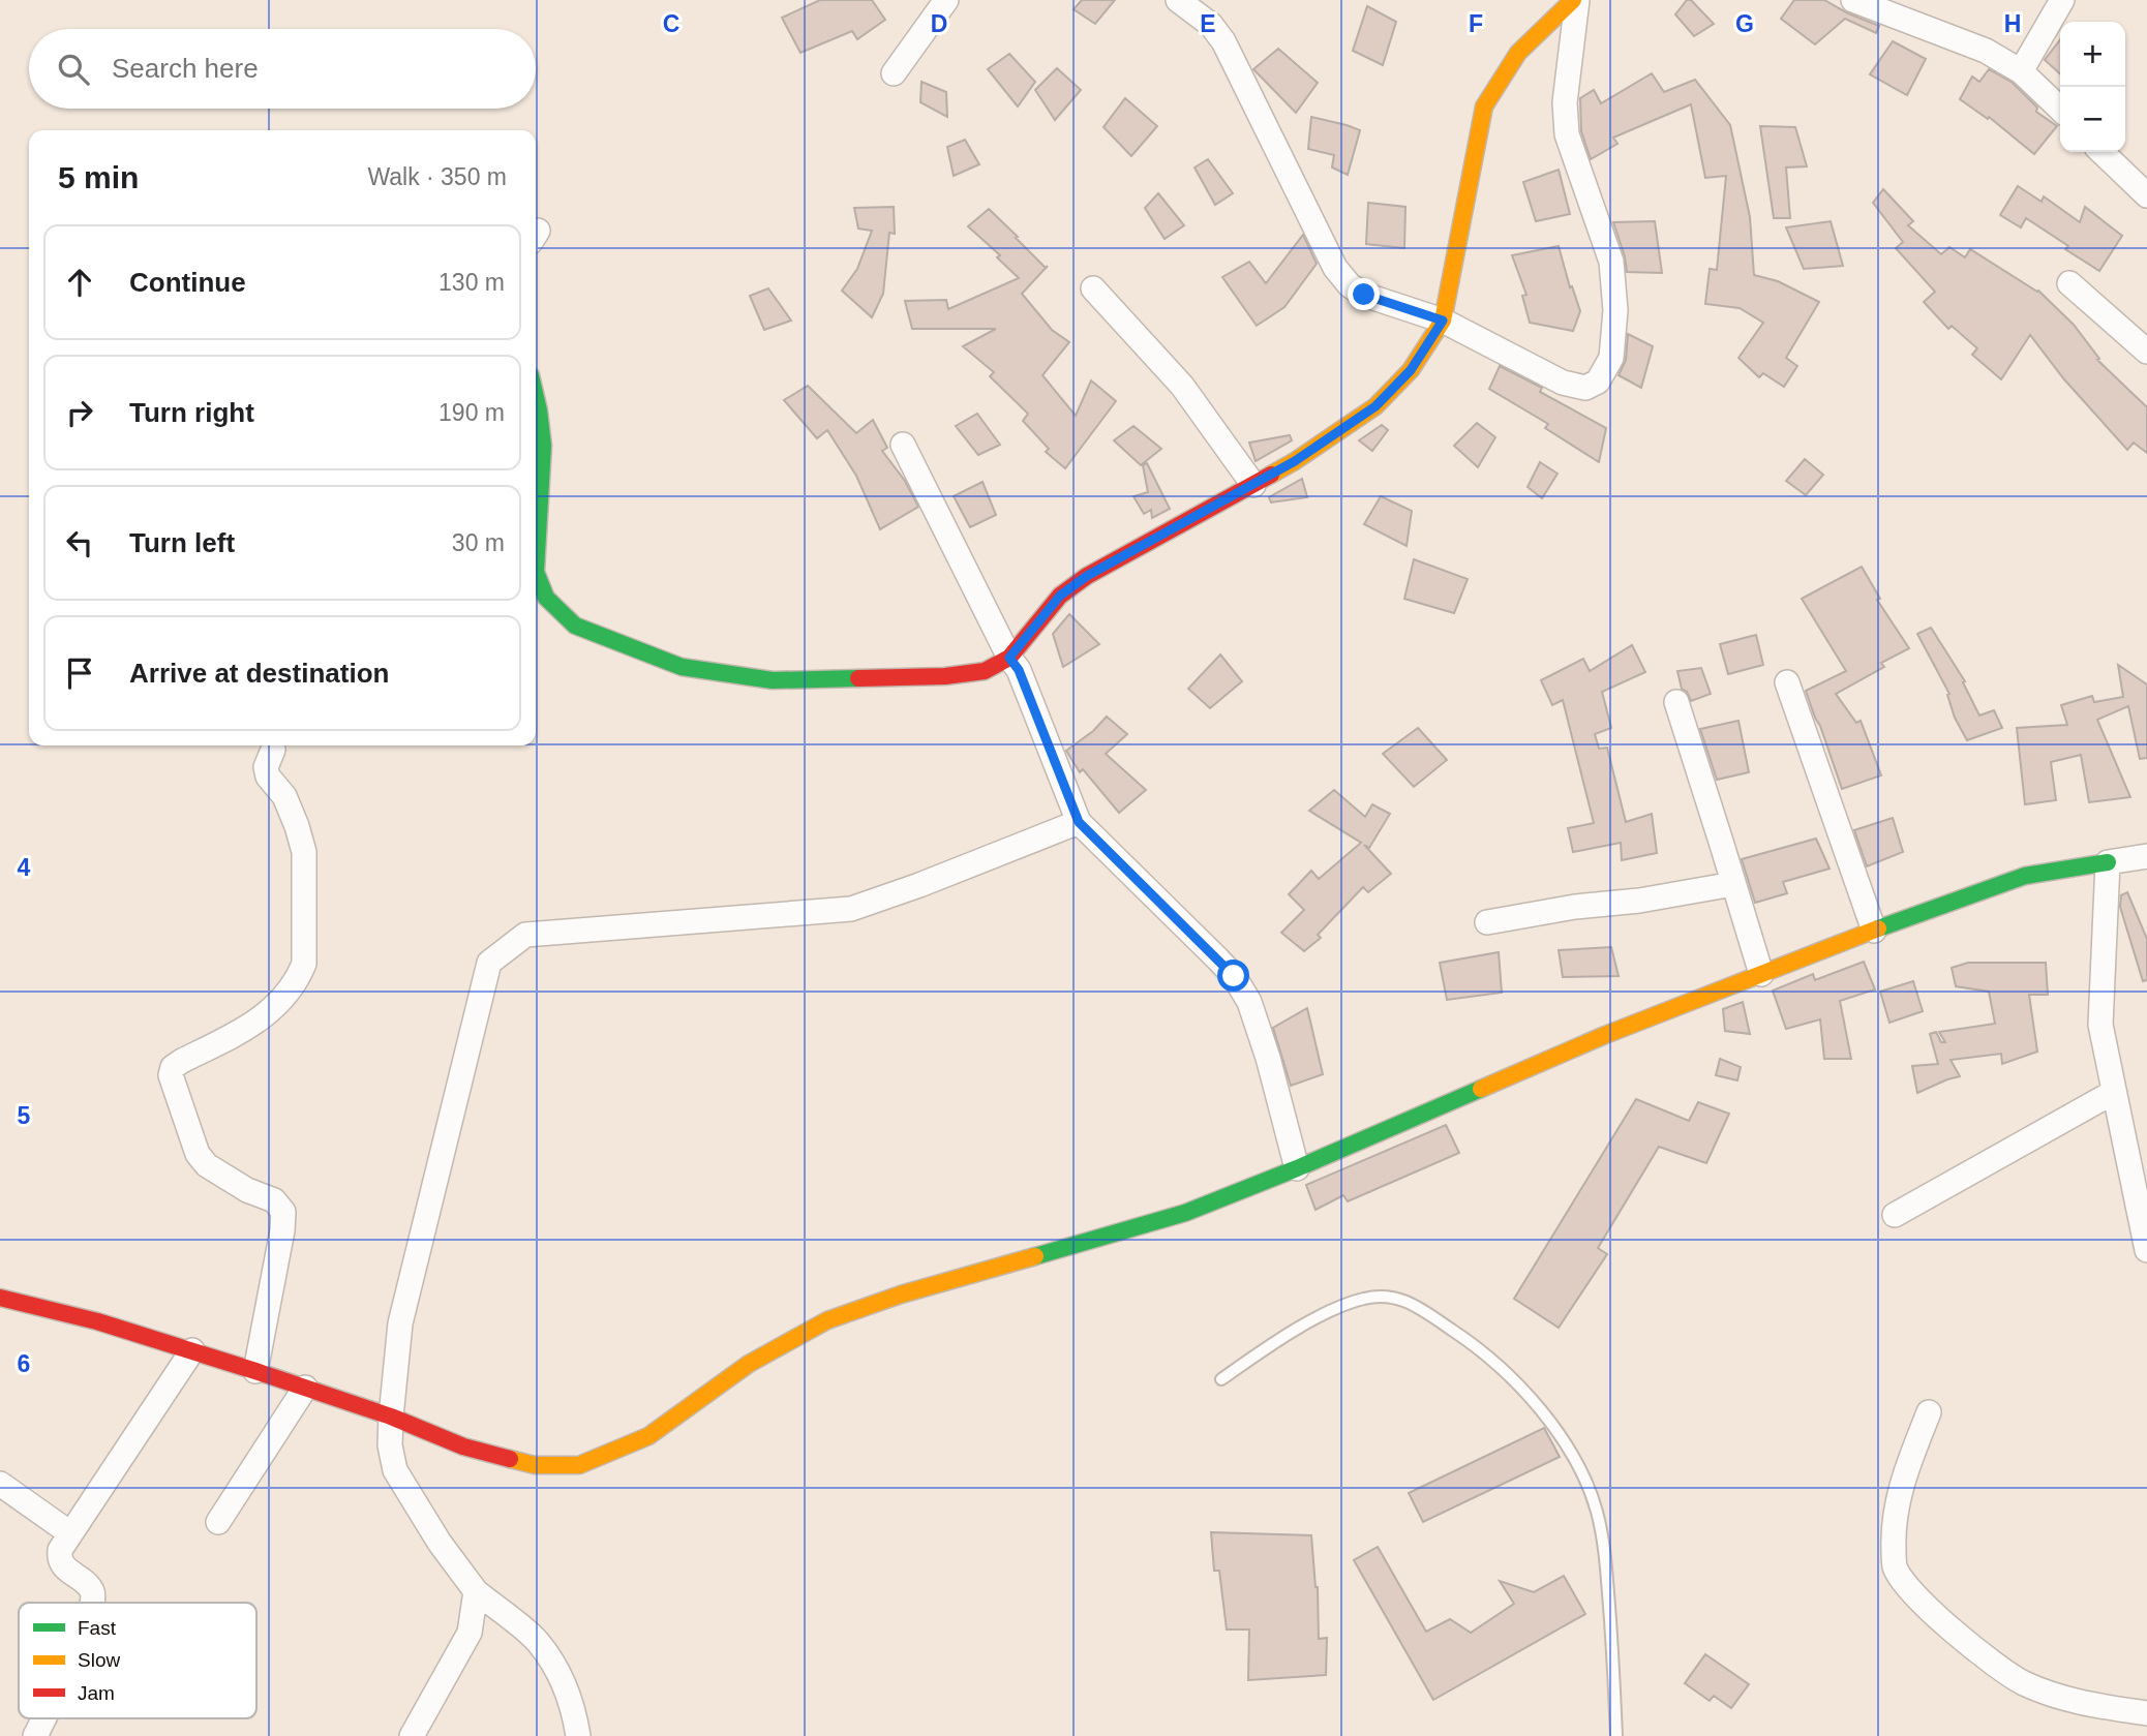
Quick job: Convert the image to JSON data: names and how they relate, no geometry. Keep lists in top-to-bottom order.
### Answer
{
  "legend": ["Fast", "Slow", "Jam"],
  "page": {
    "map_buttons": ["+", "−"],
    "search": "Search here",
    "heading": ["5 min", "Walk · 350 m"],
    "list": [
      ["Continue", "130 m"],
      ["Turn right", "190 m"],
      ["Turn left", "30 m"],
      "Arrive at destination"
    ]
  },
  "grid": {
    "columns": [
      "C",
      "D",
      "E",
      "F",
      "G",
      "H"
    ],
    "rows": ["4", "5", "6"]
  }
}
